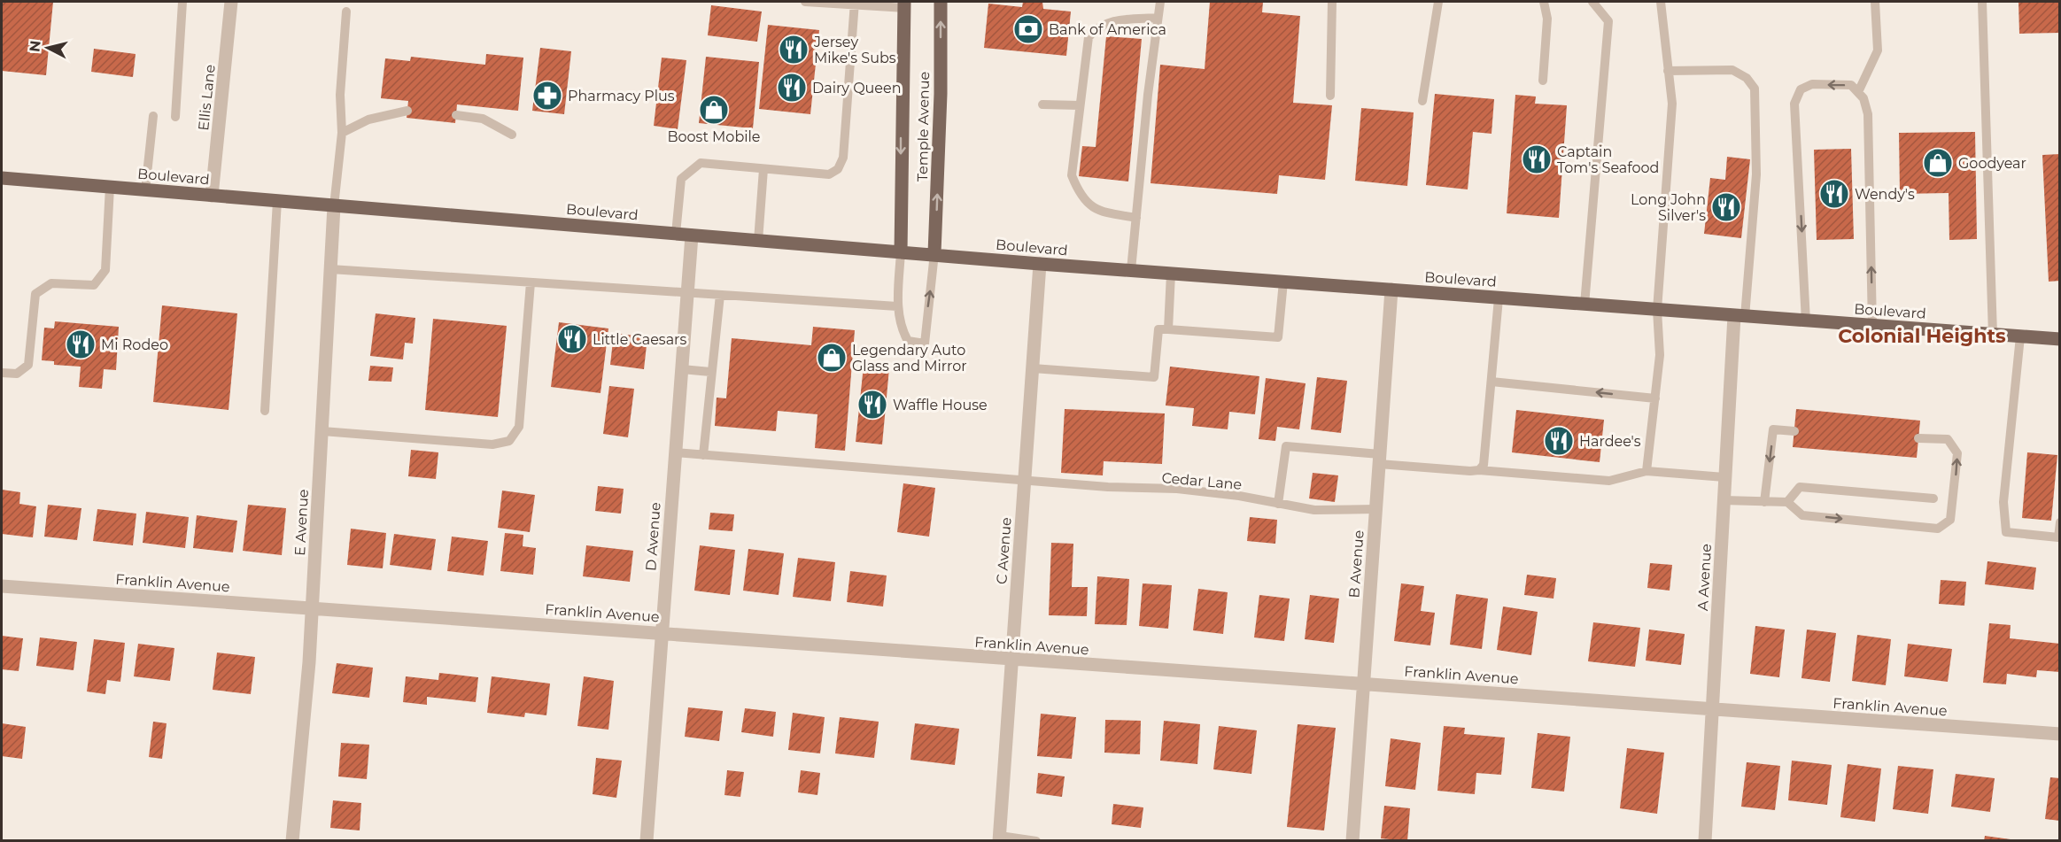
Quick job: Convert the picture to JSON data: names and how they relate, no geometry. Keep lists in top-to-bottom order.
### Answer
{
  "streets": {
    "main road": ["Temple Avenue", "Boulevard"],
    "street": [
      "Ellis Lane",
      "E Avenue",
      "D Avenue",
      "C Avenue",
      "B Avenue",
      "A Avenue",
      "Franklin Avenue"
    ],
    "lane": ["Cedar Lane"]
  },
  "crossings": [
    ["Ellis Lane", "Boulevard"],
    ["Temple Avenue", "Boulevard"],
    ["Boulevard", "E Avenue"],
    ["Boulevard", "D Avenue"],
    ["Boulevard", "C Avenue"],
    ["Boulevard", "B Avenue"],
    ["Boulevard", "A Avenue"],
    ["Cedar Lane", "D Avenue"],
    ["Cedar Lane", "C Avenue"],
    ["Cedar Lane", "B Avenue"],
    ["E Avenue", "Franklin Avenue"],
    ["D Avenue", "Franklin Avenue"],
    ["C Avenue", "Franklin Avenue"],
    ["B Avenue", "Franklin Avenue"],
    ["A Avenue", "Franklin Avenue"]
  ],
  "districts": ["Colonial Heights"],
  "places": {
    "bank": ["Bank of America"],
    "restaurant": [
      "Jersey Mike's Subs",
      "Dairy Queen",
      "Captain Tom's Seafood",
      "Wendy's",
      "Long John Silver's",
      "Little Caesars",
      "Mi Rodeo",
      "Waffle House",
      "Hardee's"
    ],
    "pharmacy": ["Pharmacy Plus"],
    "shop": ["Boost Mobile", "Goodyear", "Legendary Auto Glass and Mirror"]
  },
  "north": "left"
}
